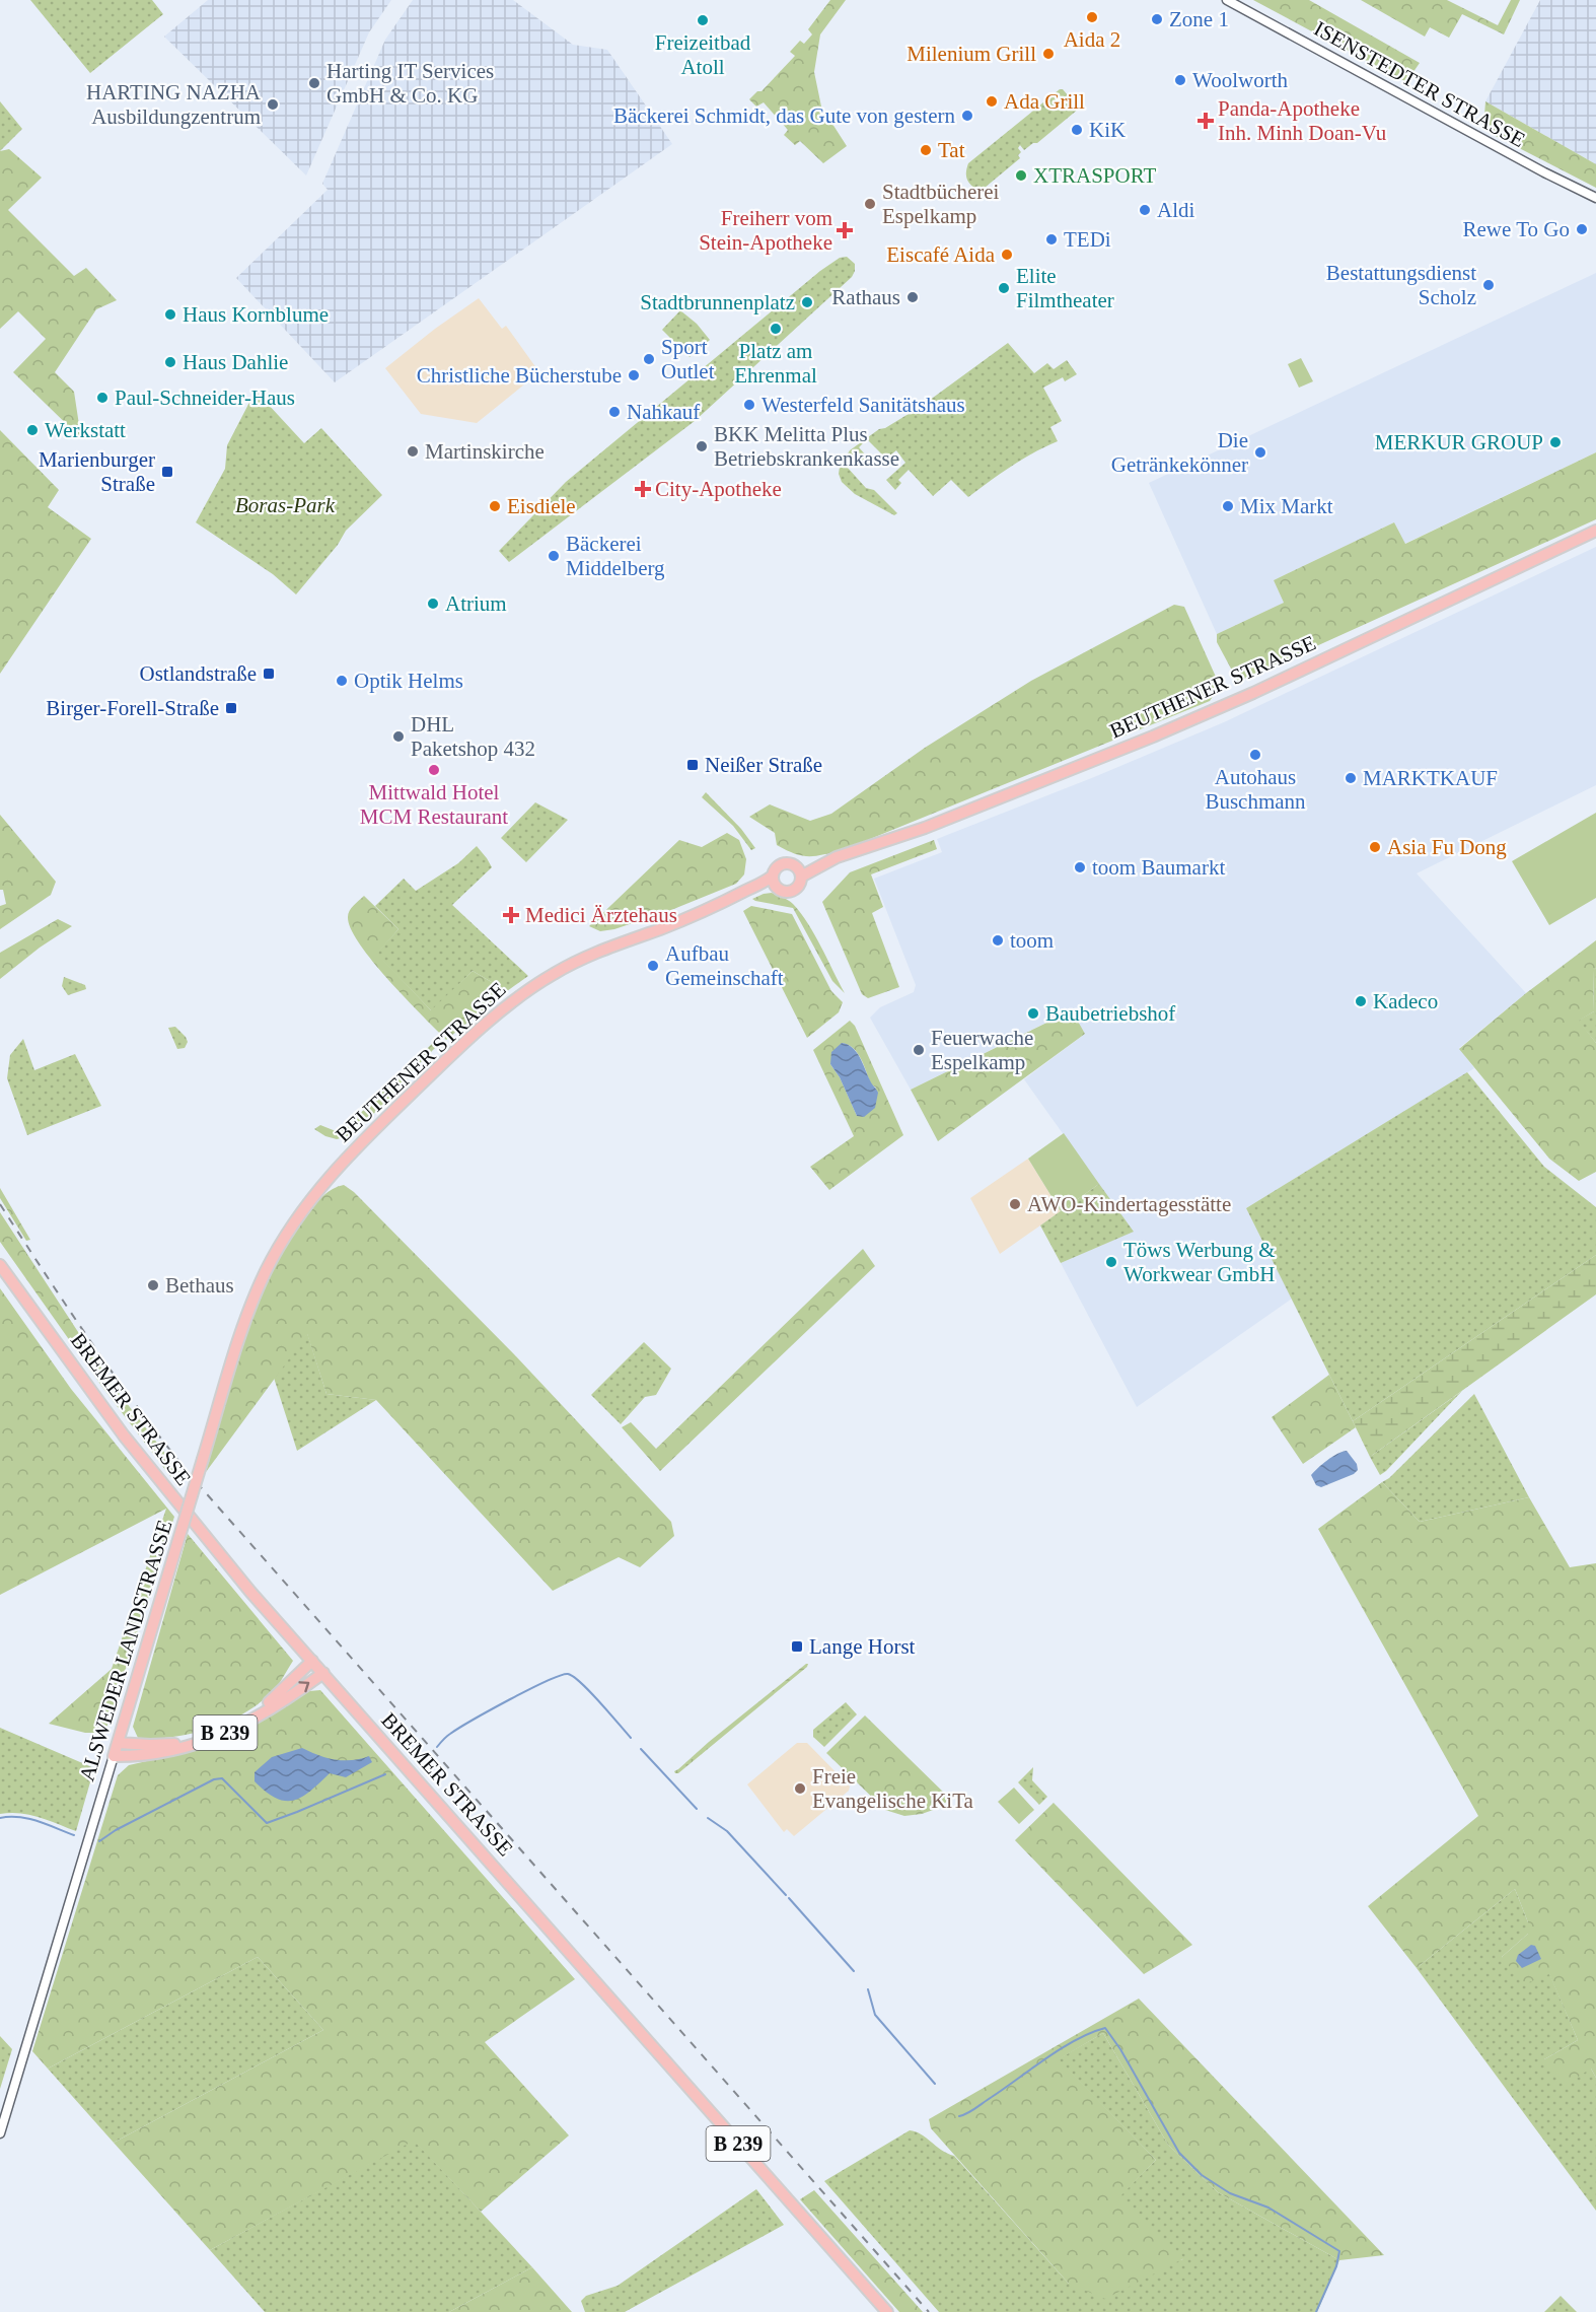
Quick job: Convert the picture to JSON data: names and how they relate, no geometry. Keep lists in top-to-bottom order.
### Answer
{
  "streets": {
    "main road": [
      "BEUTHENER STRASSE",
      "BREMER STRASSE",
      "ALSWEDER LANDSTRASSE",
      "B 239"
    ],
    "street": ["ISENSTEDTER STRASSE"]
  },
  "crossings": [
    ["BEUTHENER STRASSE", "ALSWEDER LANDSTRASSE"],
    ["BREMER STRASSE", "B 239"],
    ["ALSWEDER LANDSTRASSE", "B 239"]
  ],
  "parks": ["Boras-Park"],
  "places": {
    "other": [
      "Aida 2",
      "Zone 1",
      "Freizeitbad Atoll",
      "Milenium Grill",
      "Woolworth",
      "Harting IT Services GmbH & Co. KG",
      "Ada Grill",
      "HARTING NAZHA Ausbildungzentrum",
      "Bäckerei Schmidt, das Gute von gestern",
      "KiK",
      "Tat",
      "XTRASPORT",
      "Stadtbücherei Espelkamp",
      "Aldi",
      "Rewe To Go",
      "TEDi",
      "Eiscafé Aida",
      "Bestattungsdienst Scholz",
      "Elite Filmtheater",
      "Rathaus",
      "Stadtbrunnenplatz",
      "Haus Kornblume",
      "Platz am Ehrenmal",
      "Sport Outlet",
      "Haus Dahlie",
      "Christliche Bücherstube",
      "Paul-Schneider-Haus",
      "Westerfeld Sanitätshaus",
      "Nahkauf",
      "Werkstatt",
      "MERKUR GROUP",
      "BKK Melitta Plus Betriebskrankenkasse",
      "Martinskirche",
      "Die Getränkekönner",
      "Eisdiele",
      "Mix Markt",
      "Bäckerei Middelberg",
      "Atrium",
      "Optik Helms",
      "DHL Paketshop 432",
      "Autohaus Buschmann",
      "Mittwald Hotel MCM Restaurant",
      "MARKTKAUF",
      "Asia Fu Dong",
      "toom Baumarkt",
      "toom",
      "Aufbau Gemeinschaft",
      "Kadeco",
      "Baubetriebshof",
      "Feuerwache Espelkamp",
      "AWO-Kindertagesstätte",
      "Töws Werbung & Workwear GmbH",
      "Bethaus",
      "Freie Evangelische KiTa"
    ],
    "health": [
      "Panda-Apotheke Inh. Minh Doan-Vu",
      "Freiherr vom Stein-Apotheke",
      "City-Apotheke",
      "Medici Ärztehaus"
    ],
    "transit": [
      "Marienburger Straße",
      "Ostlandstraße",
      "Birger-Forell-Straße",
      "Neißer Straße",
      "Lange Horst"
    ]
  }
}
